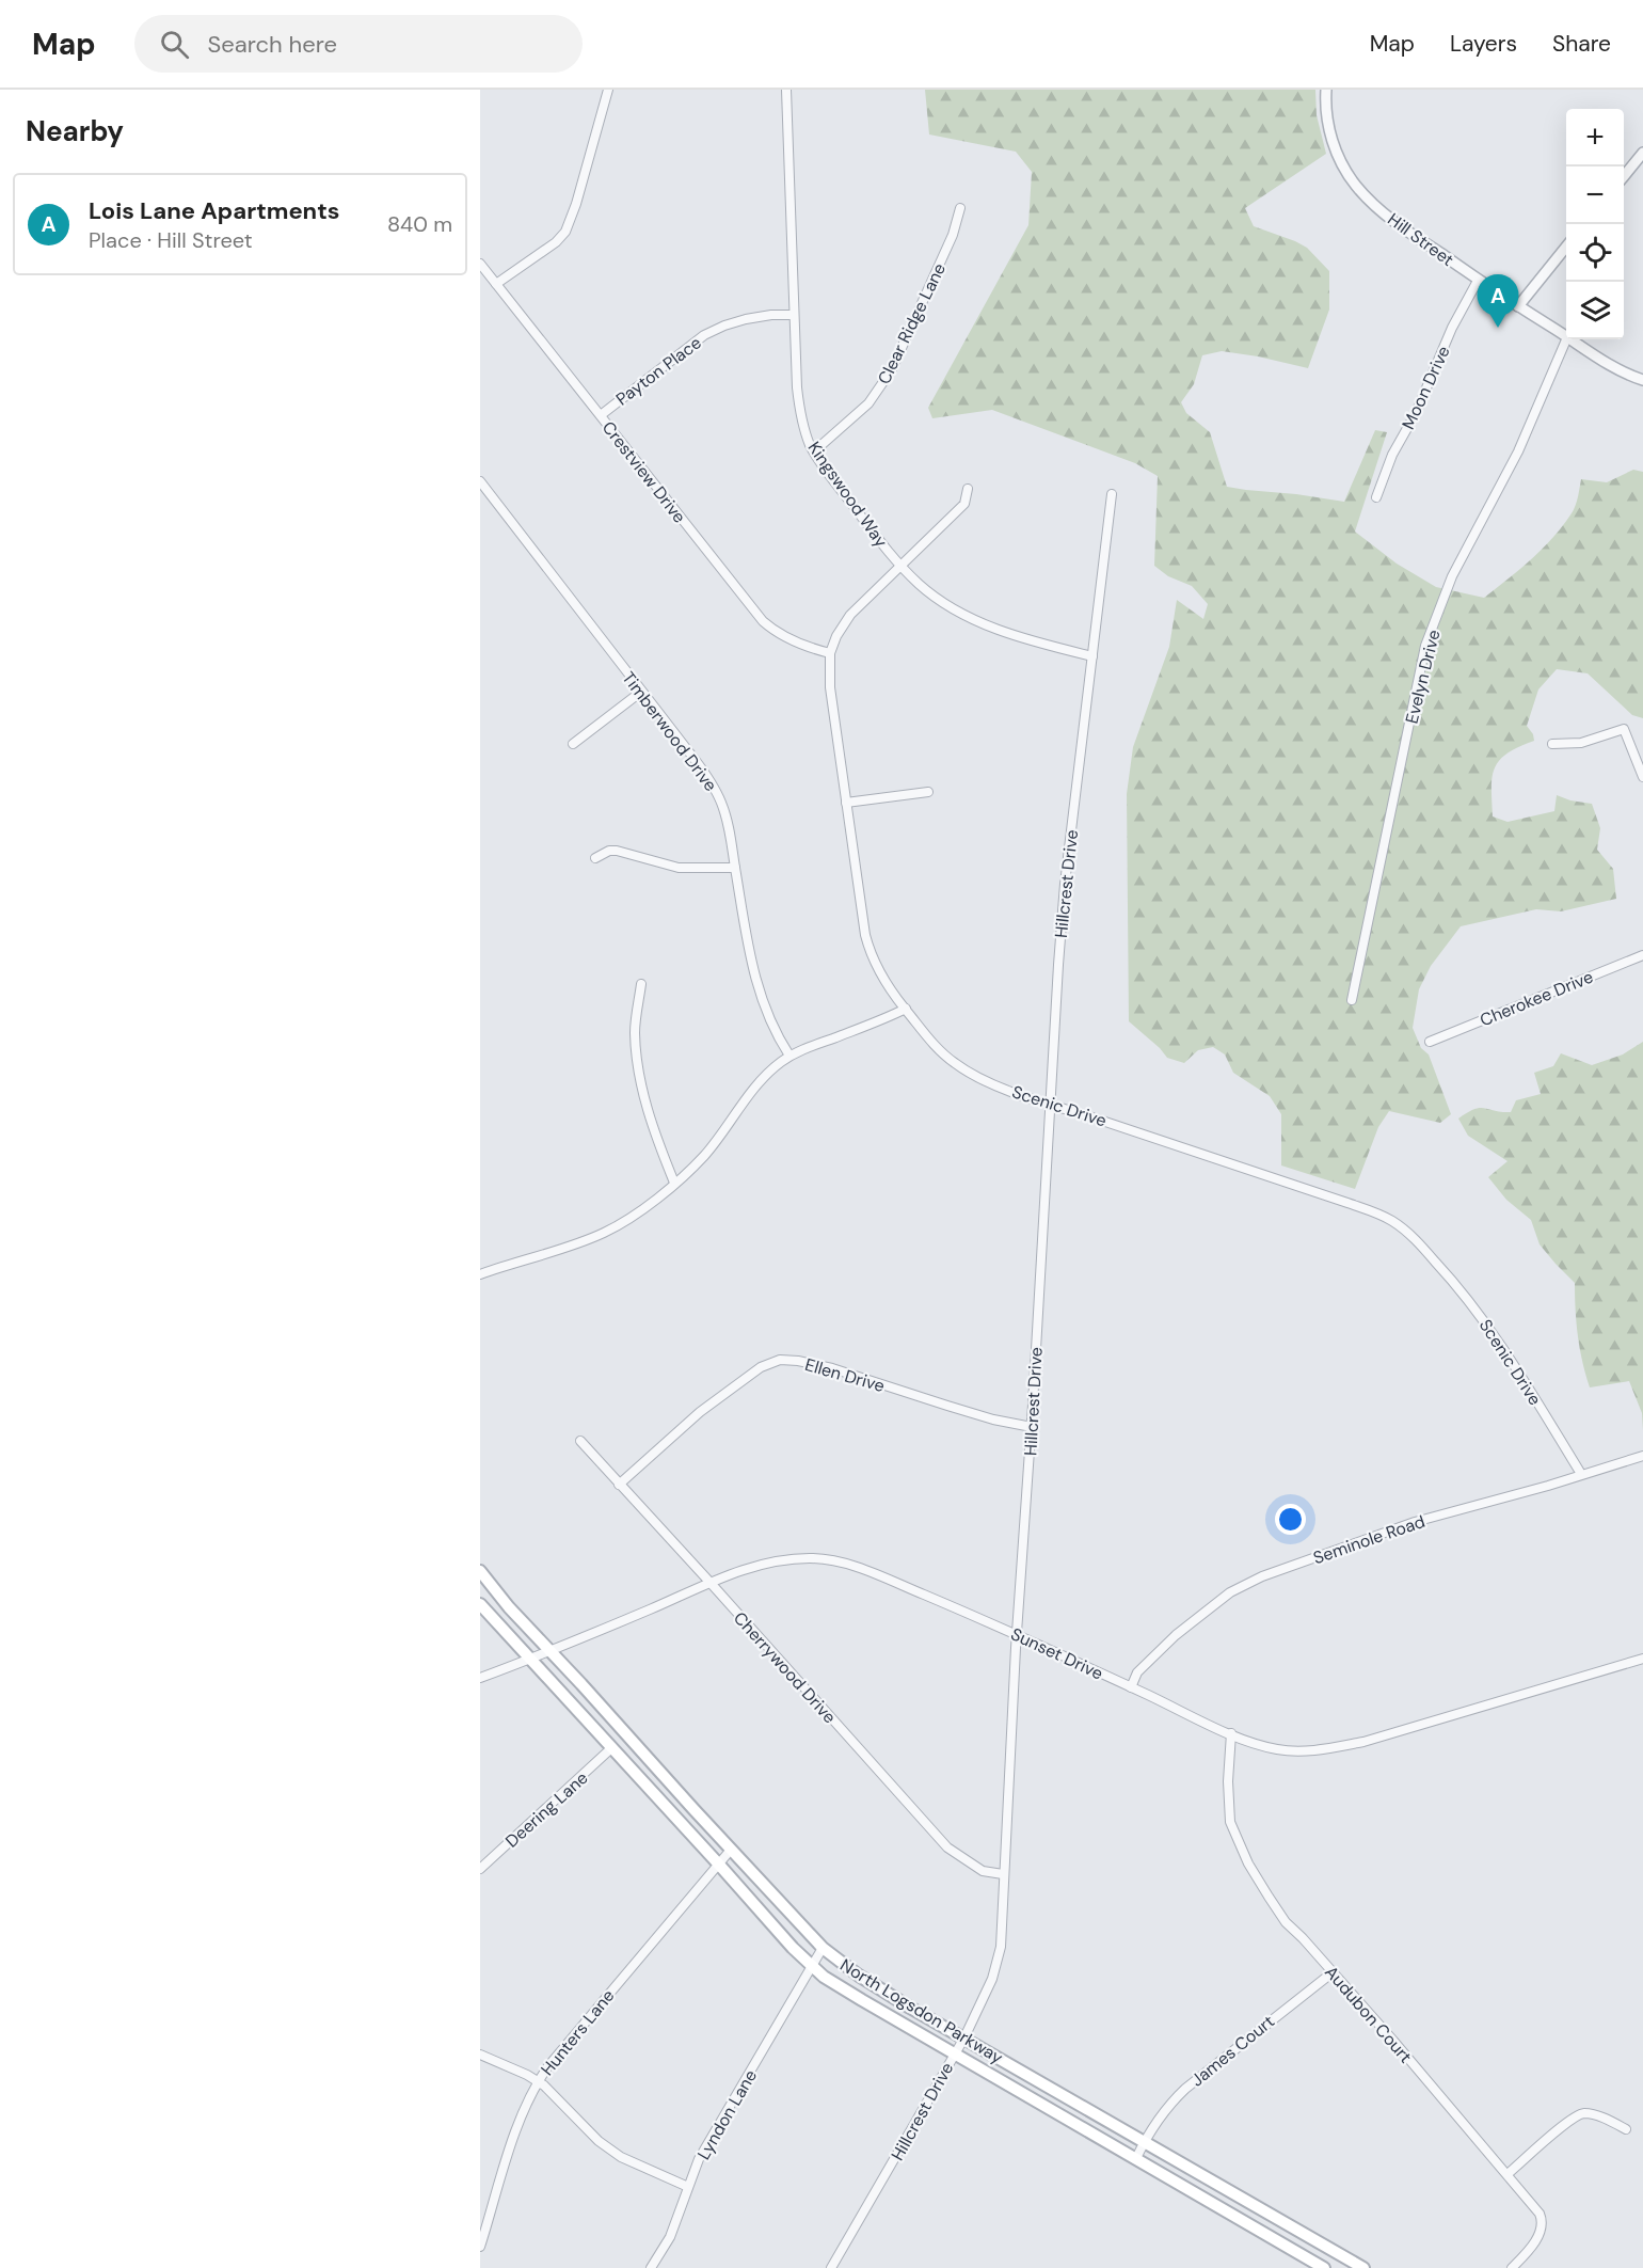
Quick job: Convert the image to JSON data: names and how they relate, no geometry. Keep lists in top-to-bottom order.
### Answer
{
  "streets": {
    "main road": ["North Logsdon Parkway"],
    "street": [
      "Hill Street",
      "Clear Ridge Lane",
      "Payton Place",
      "Moon Drive",
      "Crestview Drive",
      "Kingswood Way",
      "Evelyn Drive",
      "Timberwood Drive",
      "Hillcrest Drive",
      "Cherokee Drive",
      "Scenic Drive",
      "Ellen Drive",
      "Seminole Road",
      "Sunset Drive",
      "Cherrywood Drive",
      "Deering Lane",
      "Audubon Court",
      "Hunters Lane",
      "James Court",
      "Lyndon Lane"
    ]
  },
  "crossings": [
    ["Hill Street", "Moon Drive"],
    ["Clear Ridge Lane", "Kingswood Way"],
    ["Payton Place", "Crestview Drive"],
    ["Payton Place", "Kingswood Way"],
    ["Crestview Drive", "Scenic Drive"],
    ["Kingswood Way", "Hillcrest Drive"],
    ["Kingswood Way", "Scenic Drive"],
    ["Hillcrest Drive", "Scenic Drive"],
    ["Hillcrest Drive", "Ellen Drive"],
    ["Hillcrest Drive", "Sunset Drive"],
    ["Hillcrest Drive", "Cherrywood Drive"],
    ["Hillcrest Drive", "North Logsdon Parkway"],
    ["Scenic Drive", "Seminole Road"],
    ["Ellen Drive", "Cherrywood Drive"],
    ["Seminole Road", "Sunset Drive"],
    ["Sunset Drive", "Cherrywood Drive"],
    ["Sunset Drive", "North Logsdon Parkway"],
    ["Sunset Drive", "Audubon Court"],
    ["Deering Lane", "North Logsdon Parkway"],
    ["North Logsdon Parkway", "Hunters Lane"],
    ["North Logsdon Parkway", "James Court"],
    ["North Logsdon Parkway", "Lyndon Lane"],
    ["Audubon Court", "James Court"]
  ],
  "page": {
    "header": "Map",
    "search": "Search here",
    "nav": ["Map", "Layers", "Share"],
    "heading": "Nearby",
    "map_buttons": ["+", "−"],
    "list": [
      {
        "mark": "A",
        "name": "Lois Lane Apartments",
        "note": "Place · Hill Street",
        "value": "840 m"
      }
    ],
    "pins": "A"
  }
}
